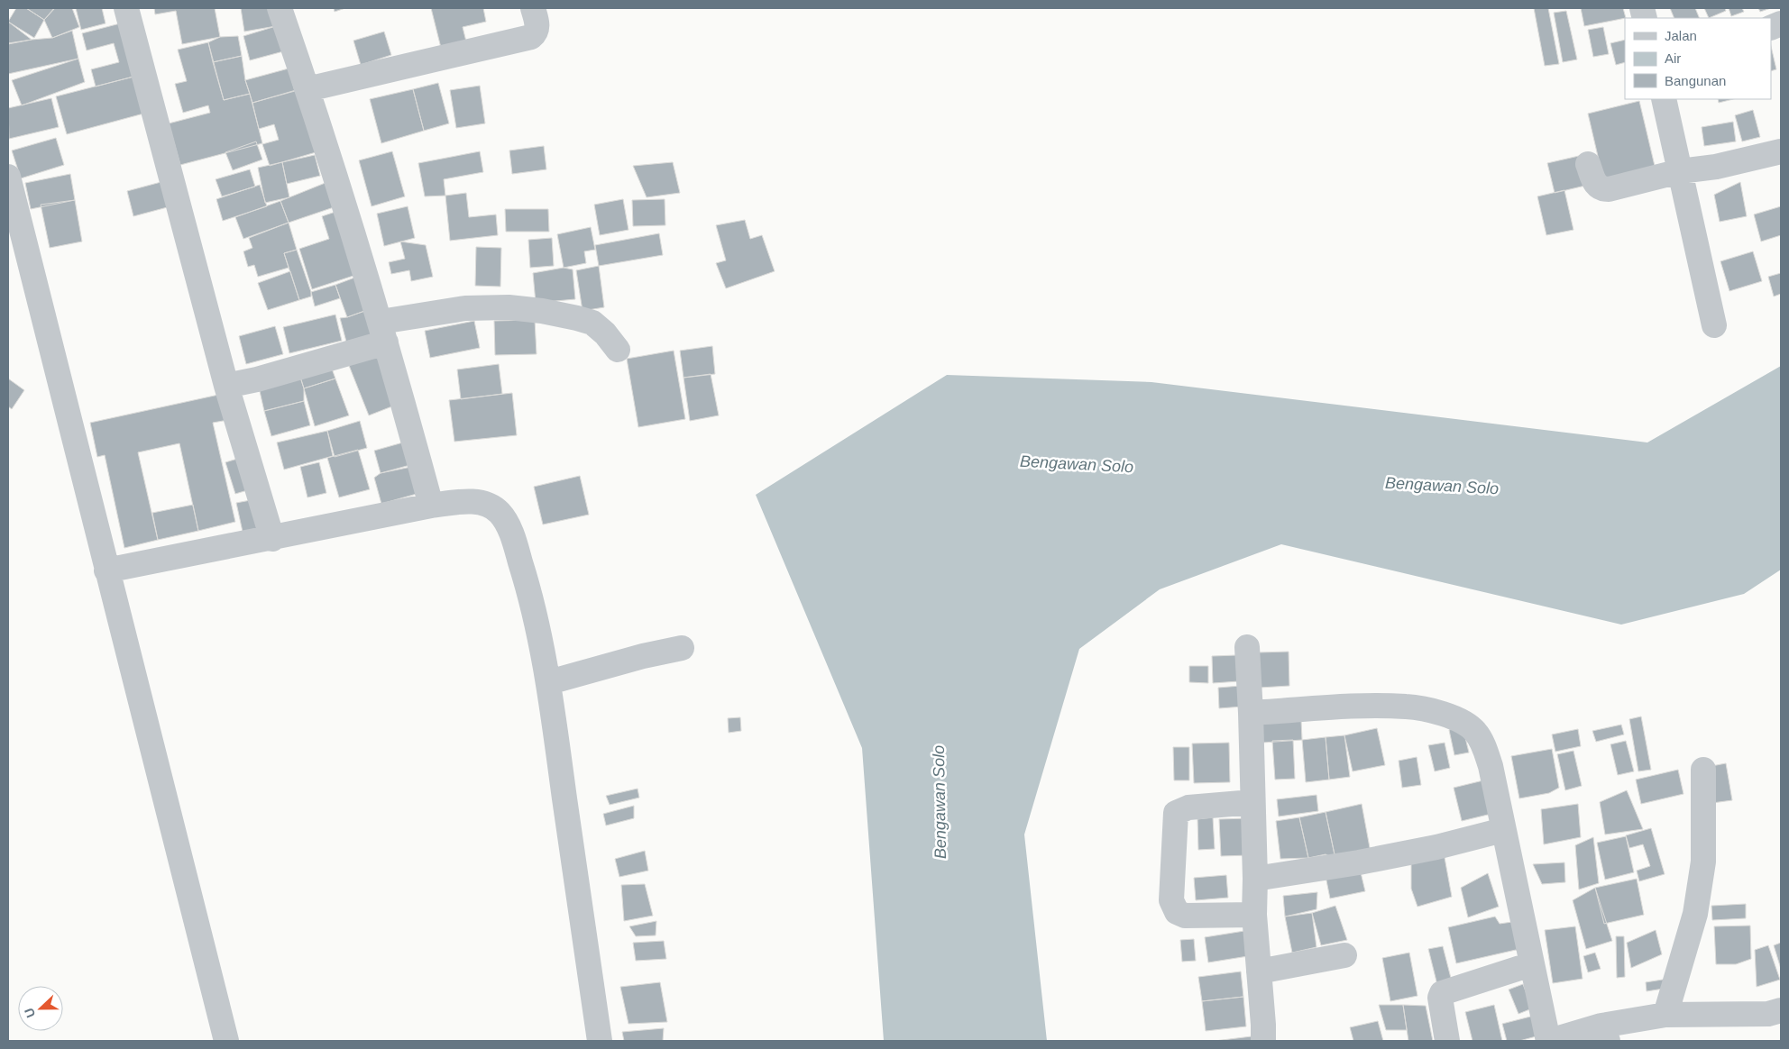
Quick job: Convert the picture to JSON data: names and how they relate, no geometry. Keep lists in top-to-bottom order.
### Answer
{
  "water": ["Bengawan Solo"],
  "legend": ["Jalan", "Air", "Bangunan"],
  "north": "left"
}
